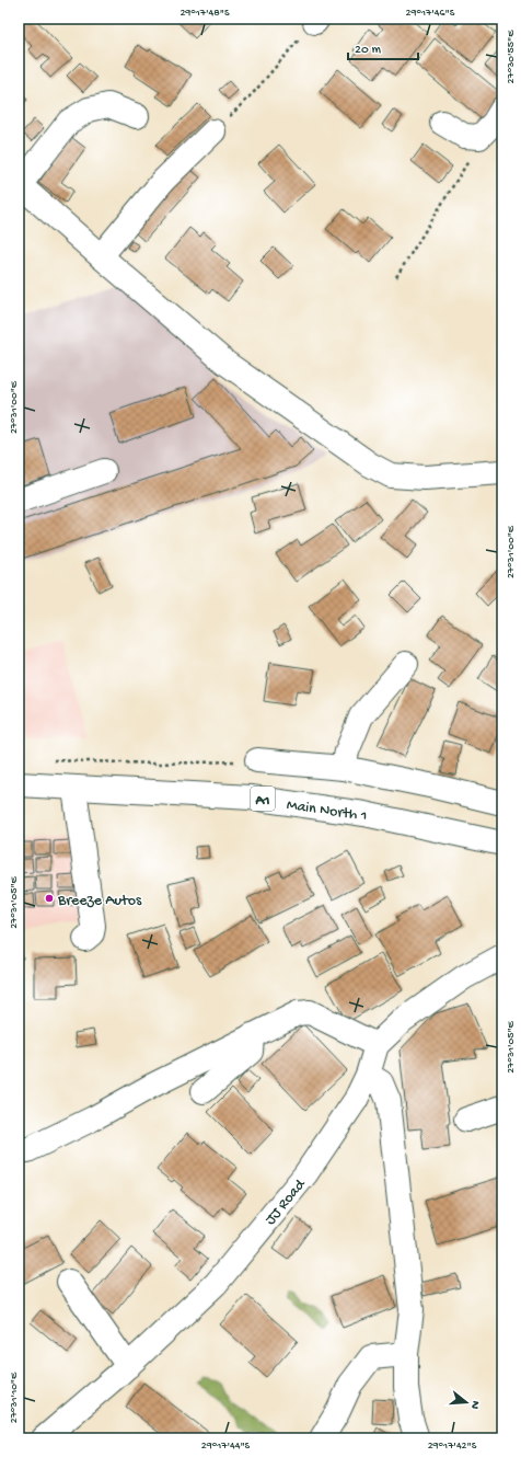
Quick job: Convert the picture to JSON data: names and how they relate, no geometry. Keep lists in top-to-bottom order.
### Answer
{
  "streets": {
    "street": ["A1", "Main North 1", "JJ Road"]
  },
  "places": ["Breeze Autos"],
  "scale_bar": "20 m",
  "north": "right",
  "coordinates": [
    "29°17'48\"S",
    "29°17'46\"S",
    "27°30'55\"E",
    "27°31'00\"E",
    "27°31'05\"E",
    "27°31'10\"E",
    "29°17'44\"S",
    "29°17'42\"S"
  ]
}
